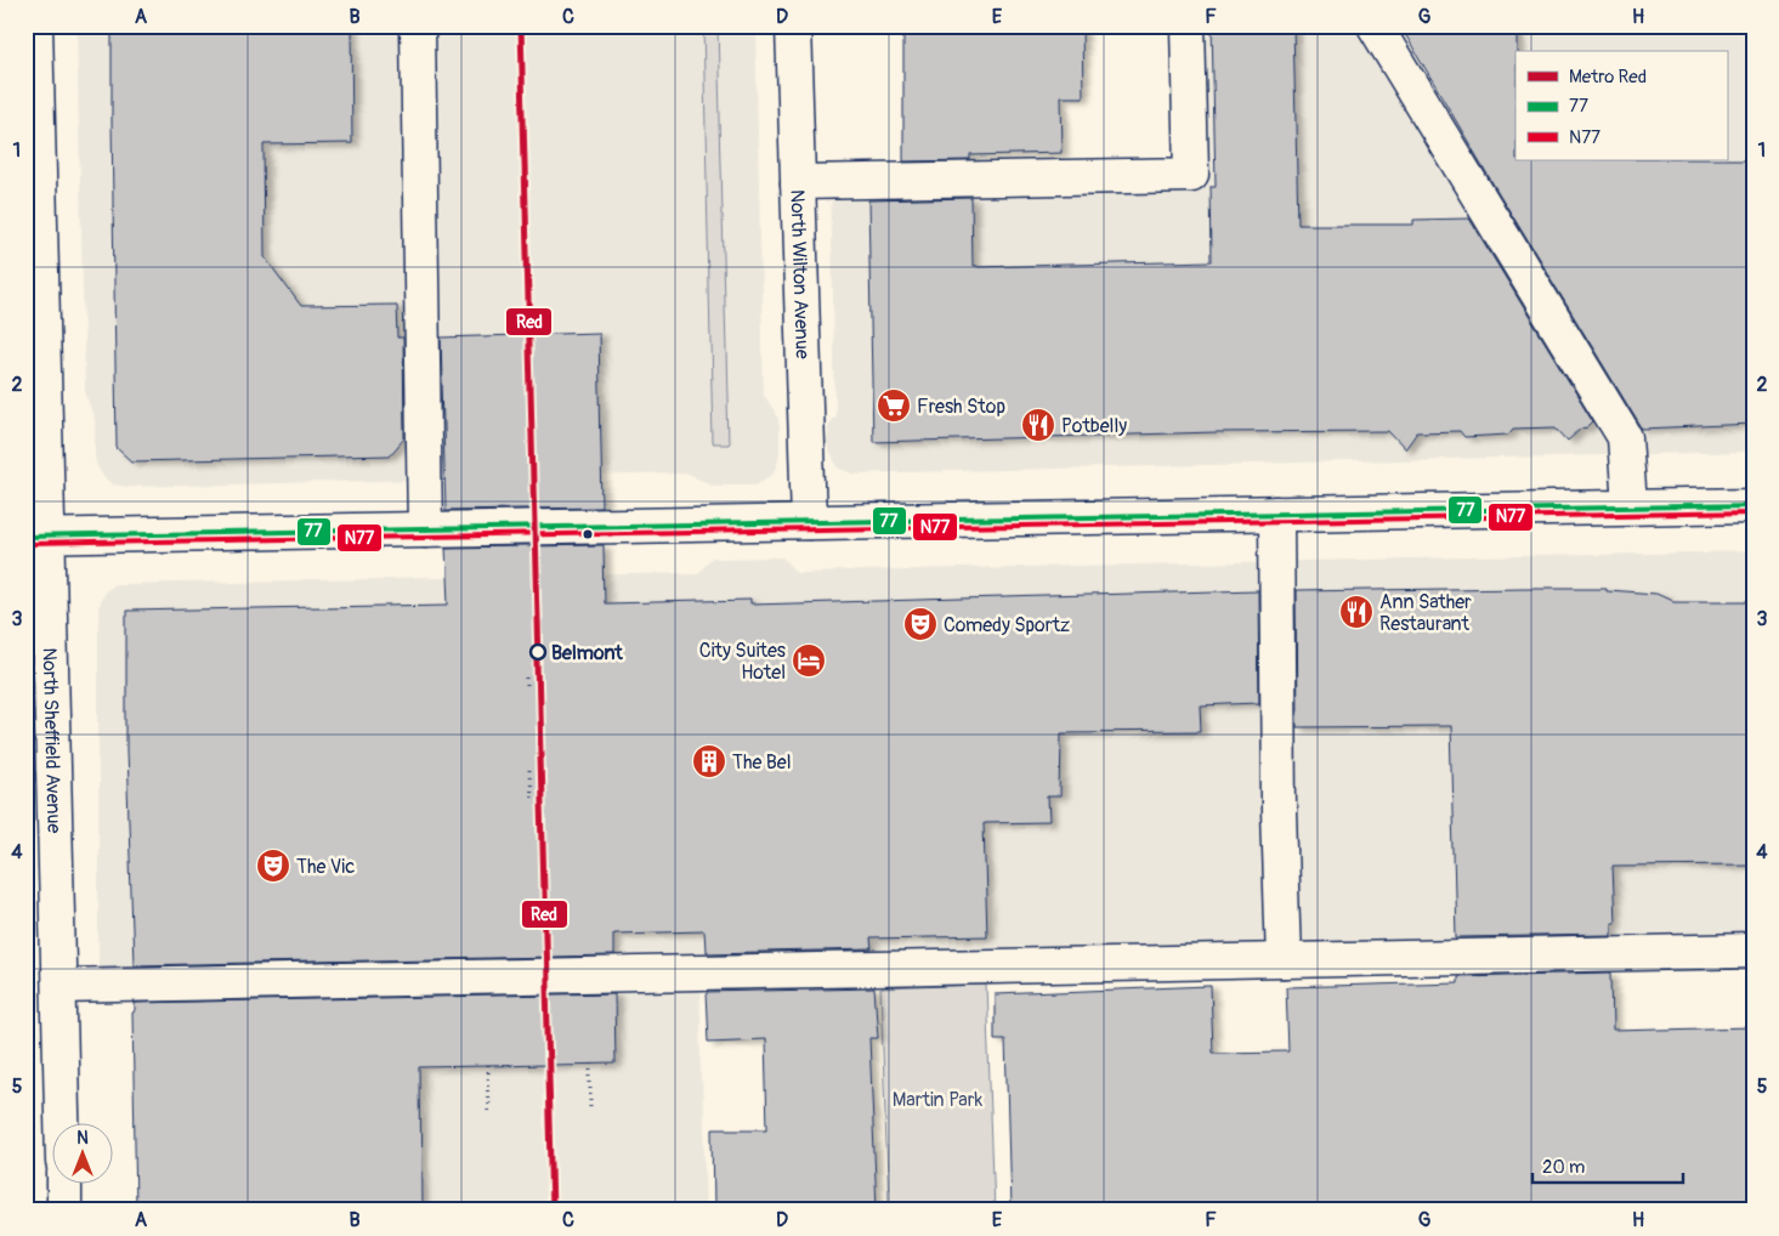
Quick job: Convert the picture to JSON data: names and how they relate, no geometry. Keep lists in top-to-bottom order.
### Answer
{
  "streets": {
    "main road": ["North Wilton Avenue", "North Sheffield Avenue"]
  },
  "parks": ["Martin Park"],
  "places": {
    "supermarket": ["Fresh Stop"],
    "restaurant": ["Potbelly", "Ann Sather Restaurant"],
    "theatre": ["Comedy Sportz", "The Vic"],
    "other": ["Belmont"],
    "hotel": ["City Suites Hotel"],
    "building": ["The Bel"]
  },
  "lines": ["metro line Red", "transit line 77", "transit line N77"],
  "legend": ["Metro Red", "77", "N77"],
  "scale_bar": "20 m",
  "north": "top",
  "grid": {
    "columns": [
      "A",
      "B",
      "C",
      "D",
      "E",
      "F",
      "G",
      "H"
    ],
    "rows": [
      "1",
      "2",
      "3",
      "4",
      "5"
    ]
  }
}
